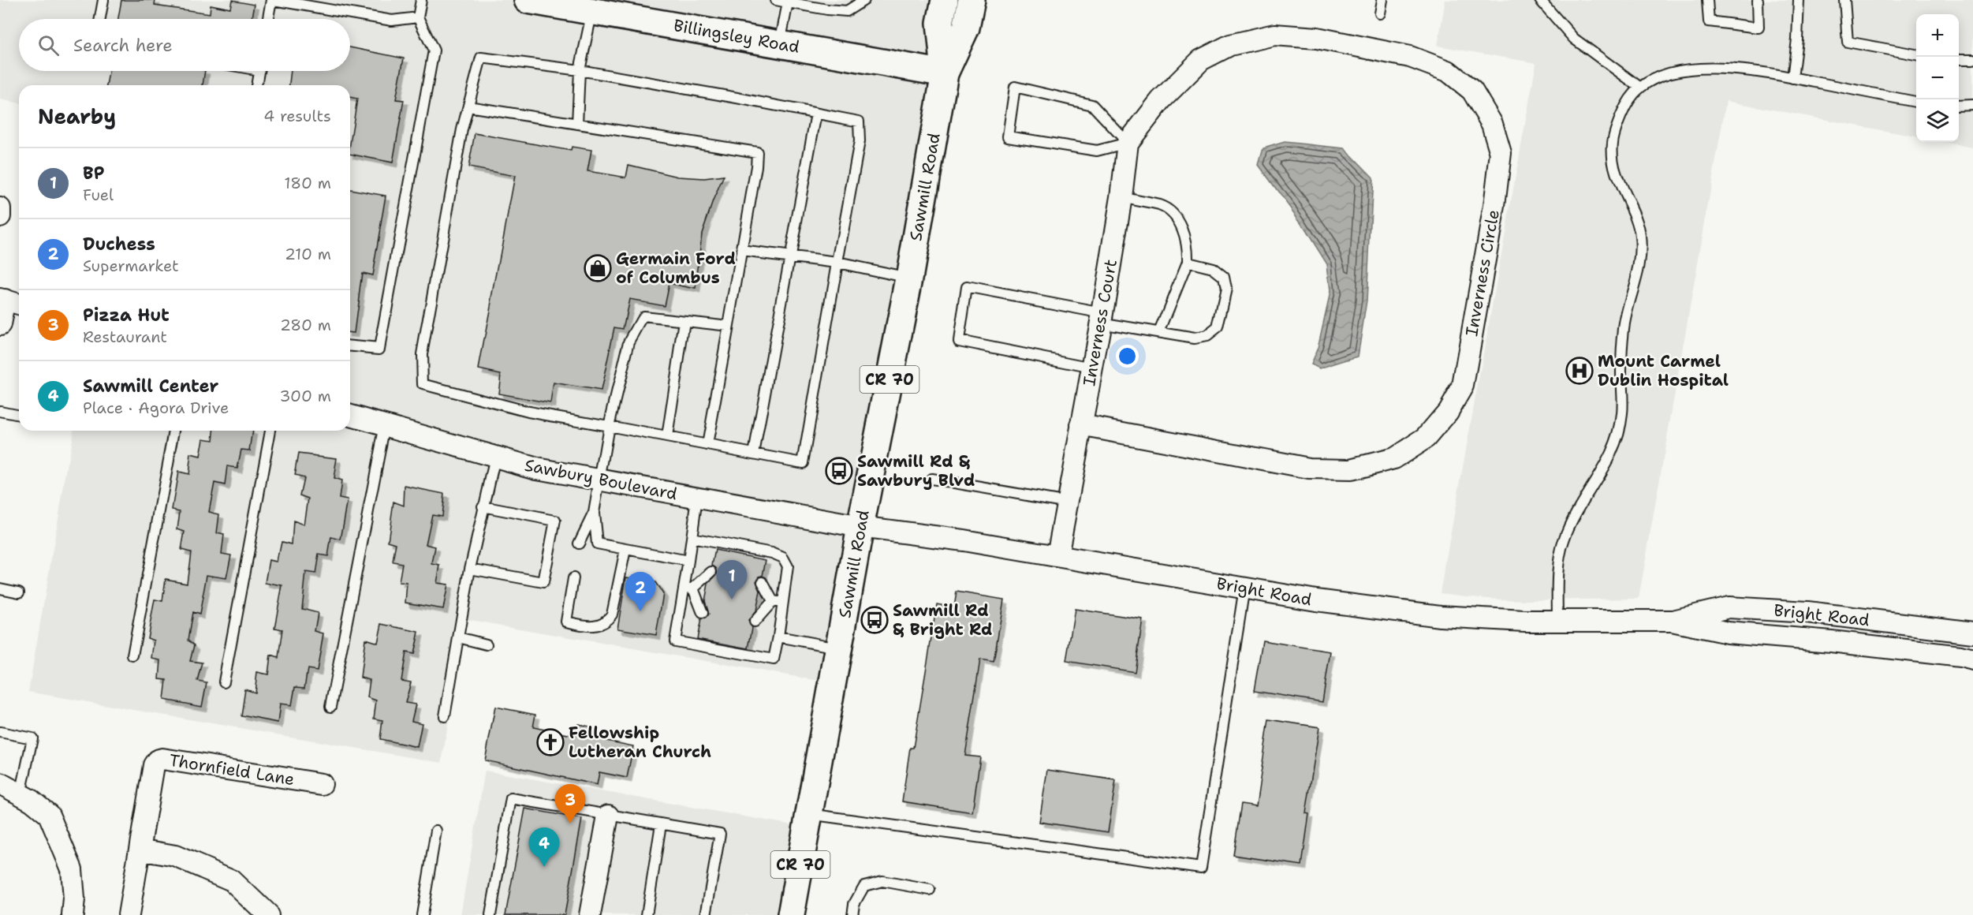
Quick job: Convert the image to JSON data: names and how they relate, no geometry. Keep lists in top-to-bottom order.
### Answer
{
  "streets": {
    "main road": ["Billingsley Road", "Sawmill Road", "CR 70"],
    "street": [
      "Inverness Circle",
      "Inverness Court",
      "Sawbury Boulevard",
      "Bright Road",
      "Thornfield Lane"
    ]
  },
  "crossings": [
    ["Billingsley Road", "Sawmill Road"],
    ["Sawmill Road", "Sawbury Boulevard"],
    ["Sawmill Road", "Bright Road"],
    ["Inverness Circle", "Inverness Court"],
    ["Inverness Court", "Bright Road"],
    ["Sawbury Boulevard", "Bright Road"]
  ],
  "places": {
    "shop": ["Germain Ford of Columbus"],
    "hospital": ["Mount Carmel Dublin Hospital"],
    "bus stop": ["Sawmill Rd & Sawbury Blvd", "Sawmill Rd & Bright Rd"],
    "church": ["Fellowship Lutheran Church"]
  },
  "page": {
    "map_buttons": ["+", "−"],
    "search": "Search here",
    "heading": ["Nearby", "4 results"],
    "list": [
      {
        "mark": "1",
        "name": "BP",
        "note": "Fuel",
        "value": "180 m"
      },
      {
        "mark": "2",
        "name": "Duchess",
        "note": "Supermarket",
        "value": "210 m"
      },
      {
        "mark": "3",
        "name": "Pizza Hut",
        "note": "Restaurant",
        "value": "280 m"
      },
      {
        "mark": "4",
        "name": "Sawmill Center",
        "note": "Place · Agora Drive",
        "value": "300 m"
      }
    ],
    "pins": [
      "1",
      "2",
      "3",
      "4"
    ]
  }
}
